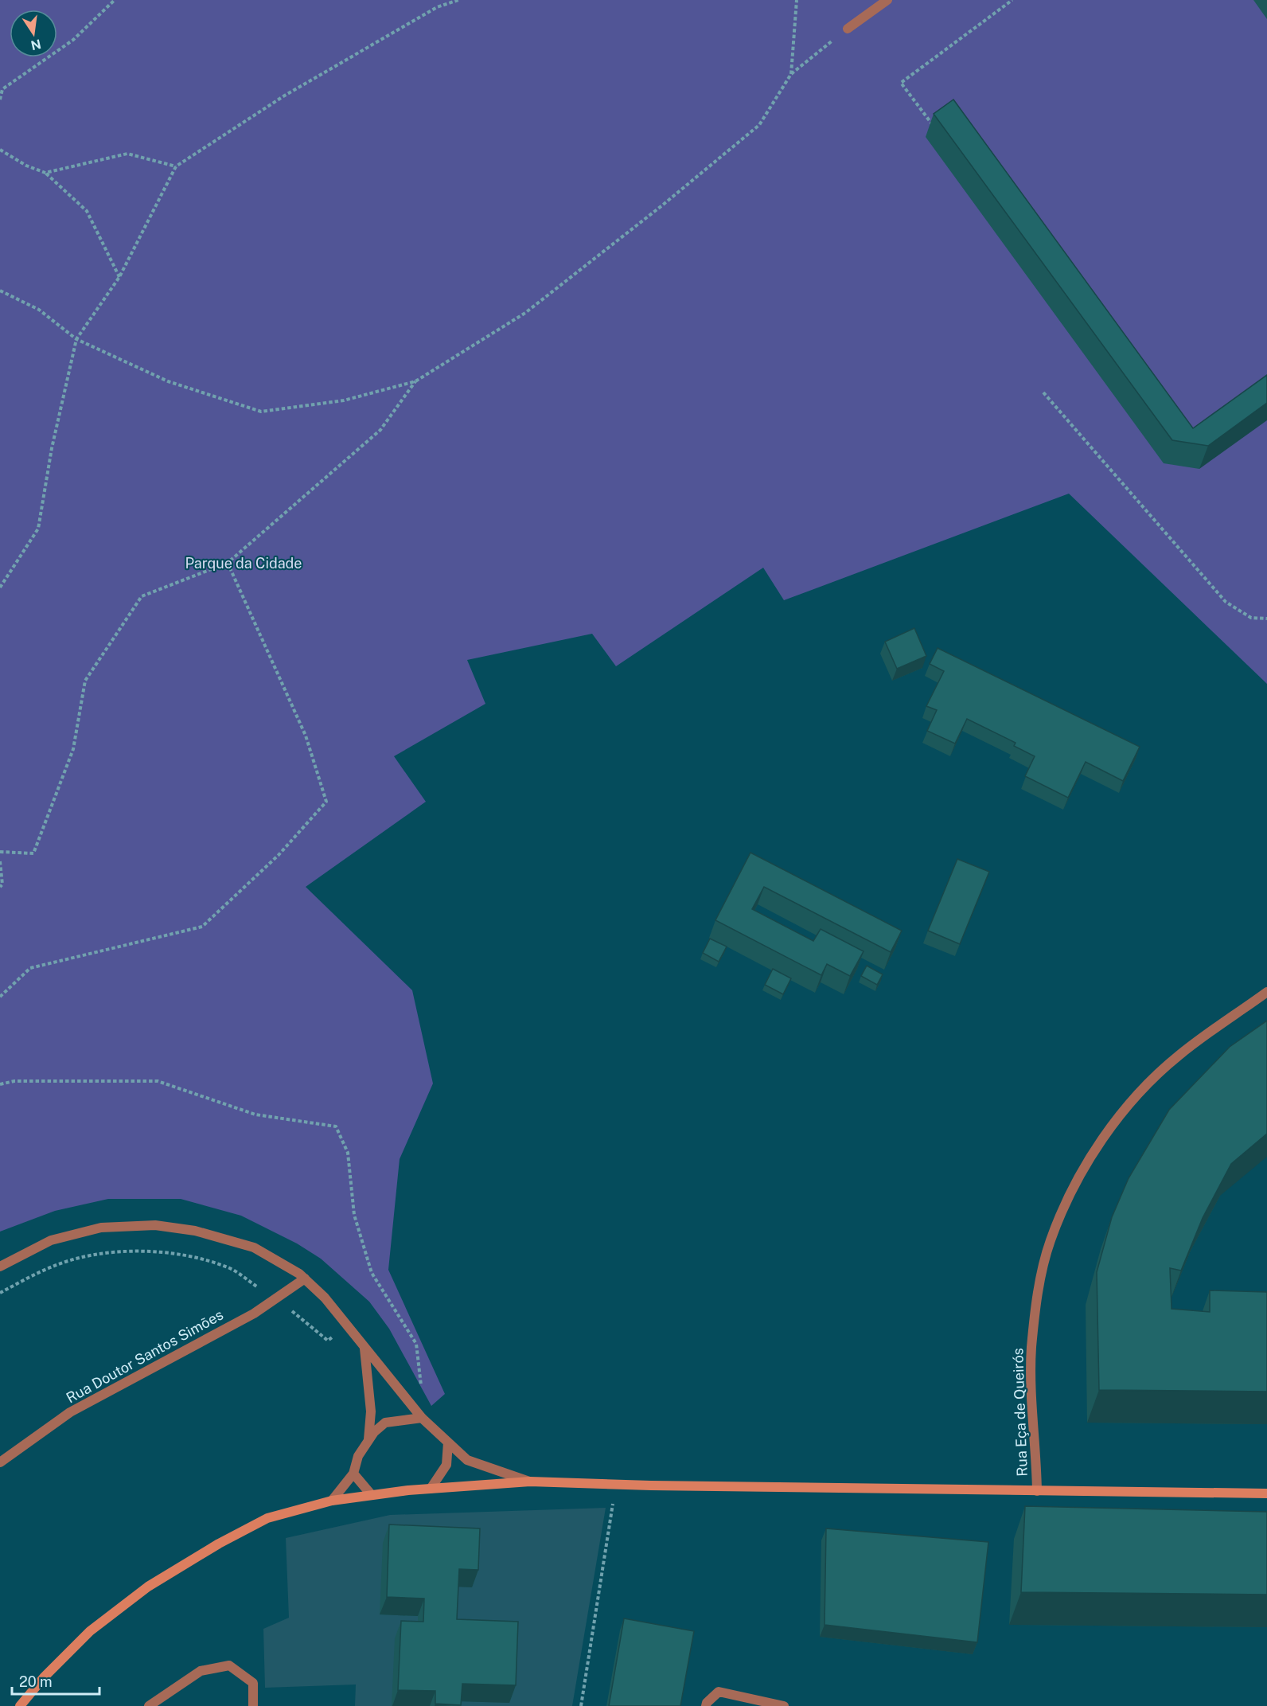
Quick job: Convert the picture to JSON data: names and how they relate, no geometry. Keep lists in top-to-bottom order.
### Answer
{
  "streets": {
    "street": ["Rua Doutor Santos Simões", "Rua Eça de Queirós"]
  },
  "parks": ["Parque da Cidade"],
  "scale_bar": "20 m",
  "north": "bottom"
}
